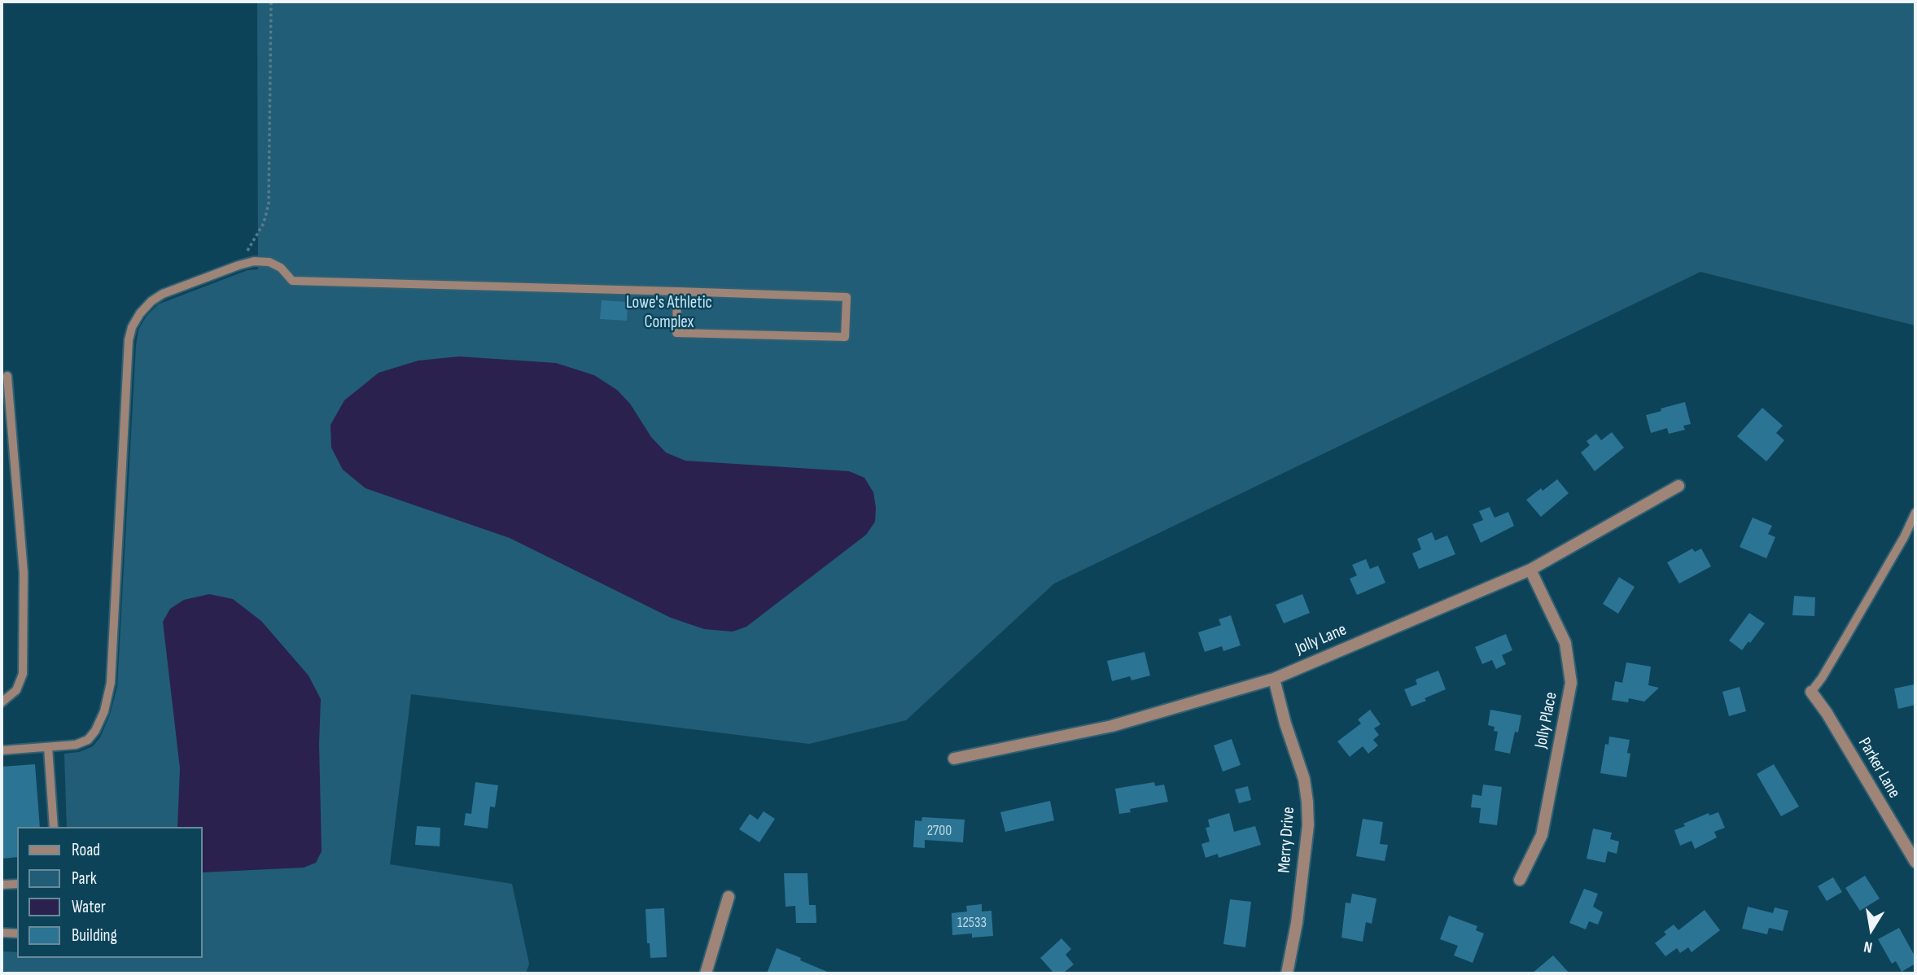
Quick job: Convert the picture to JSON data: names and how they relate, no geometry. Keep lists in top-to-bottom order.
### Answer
{
  "streets": {
    "street": [
      "Jolly Lane",
      "Jolly Place",
      "Parker Lane",
      "Merry Drive"
    ]
  },
  "crossings": [
    ["Jolly Lane", "Jolly Place"],
    ["Jolly Lane", "Merry Drive"]
  ],
  "parks": ["Lowe's Athletic Complex"],
  "house_numbers": ["2700", "12533"],
  "legend": [
    "Road",
    "Park",
    "Water",
    "Building"
  ],
  "north": "bottom"
}
